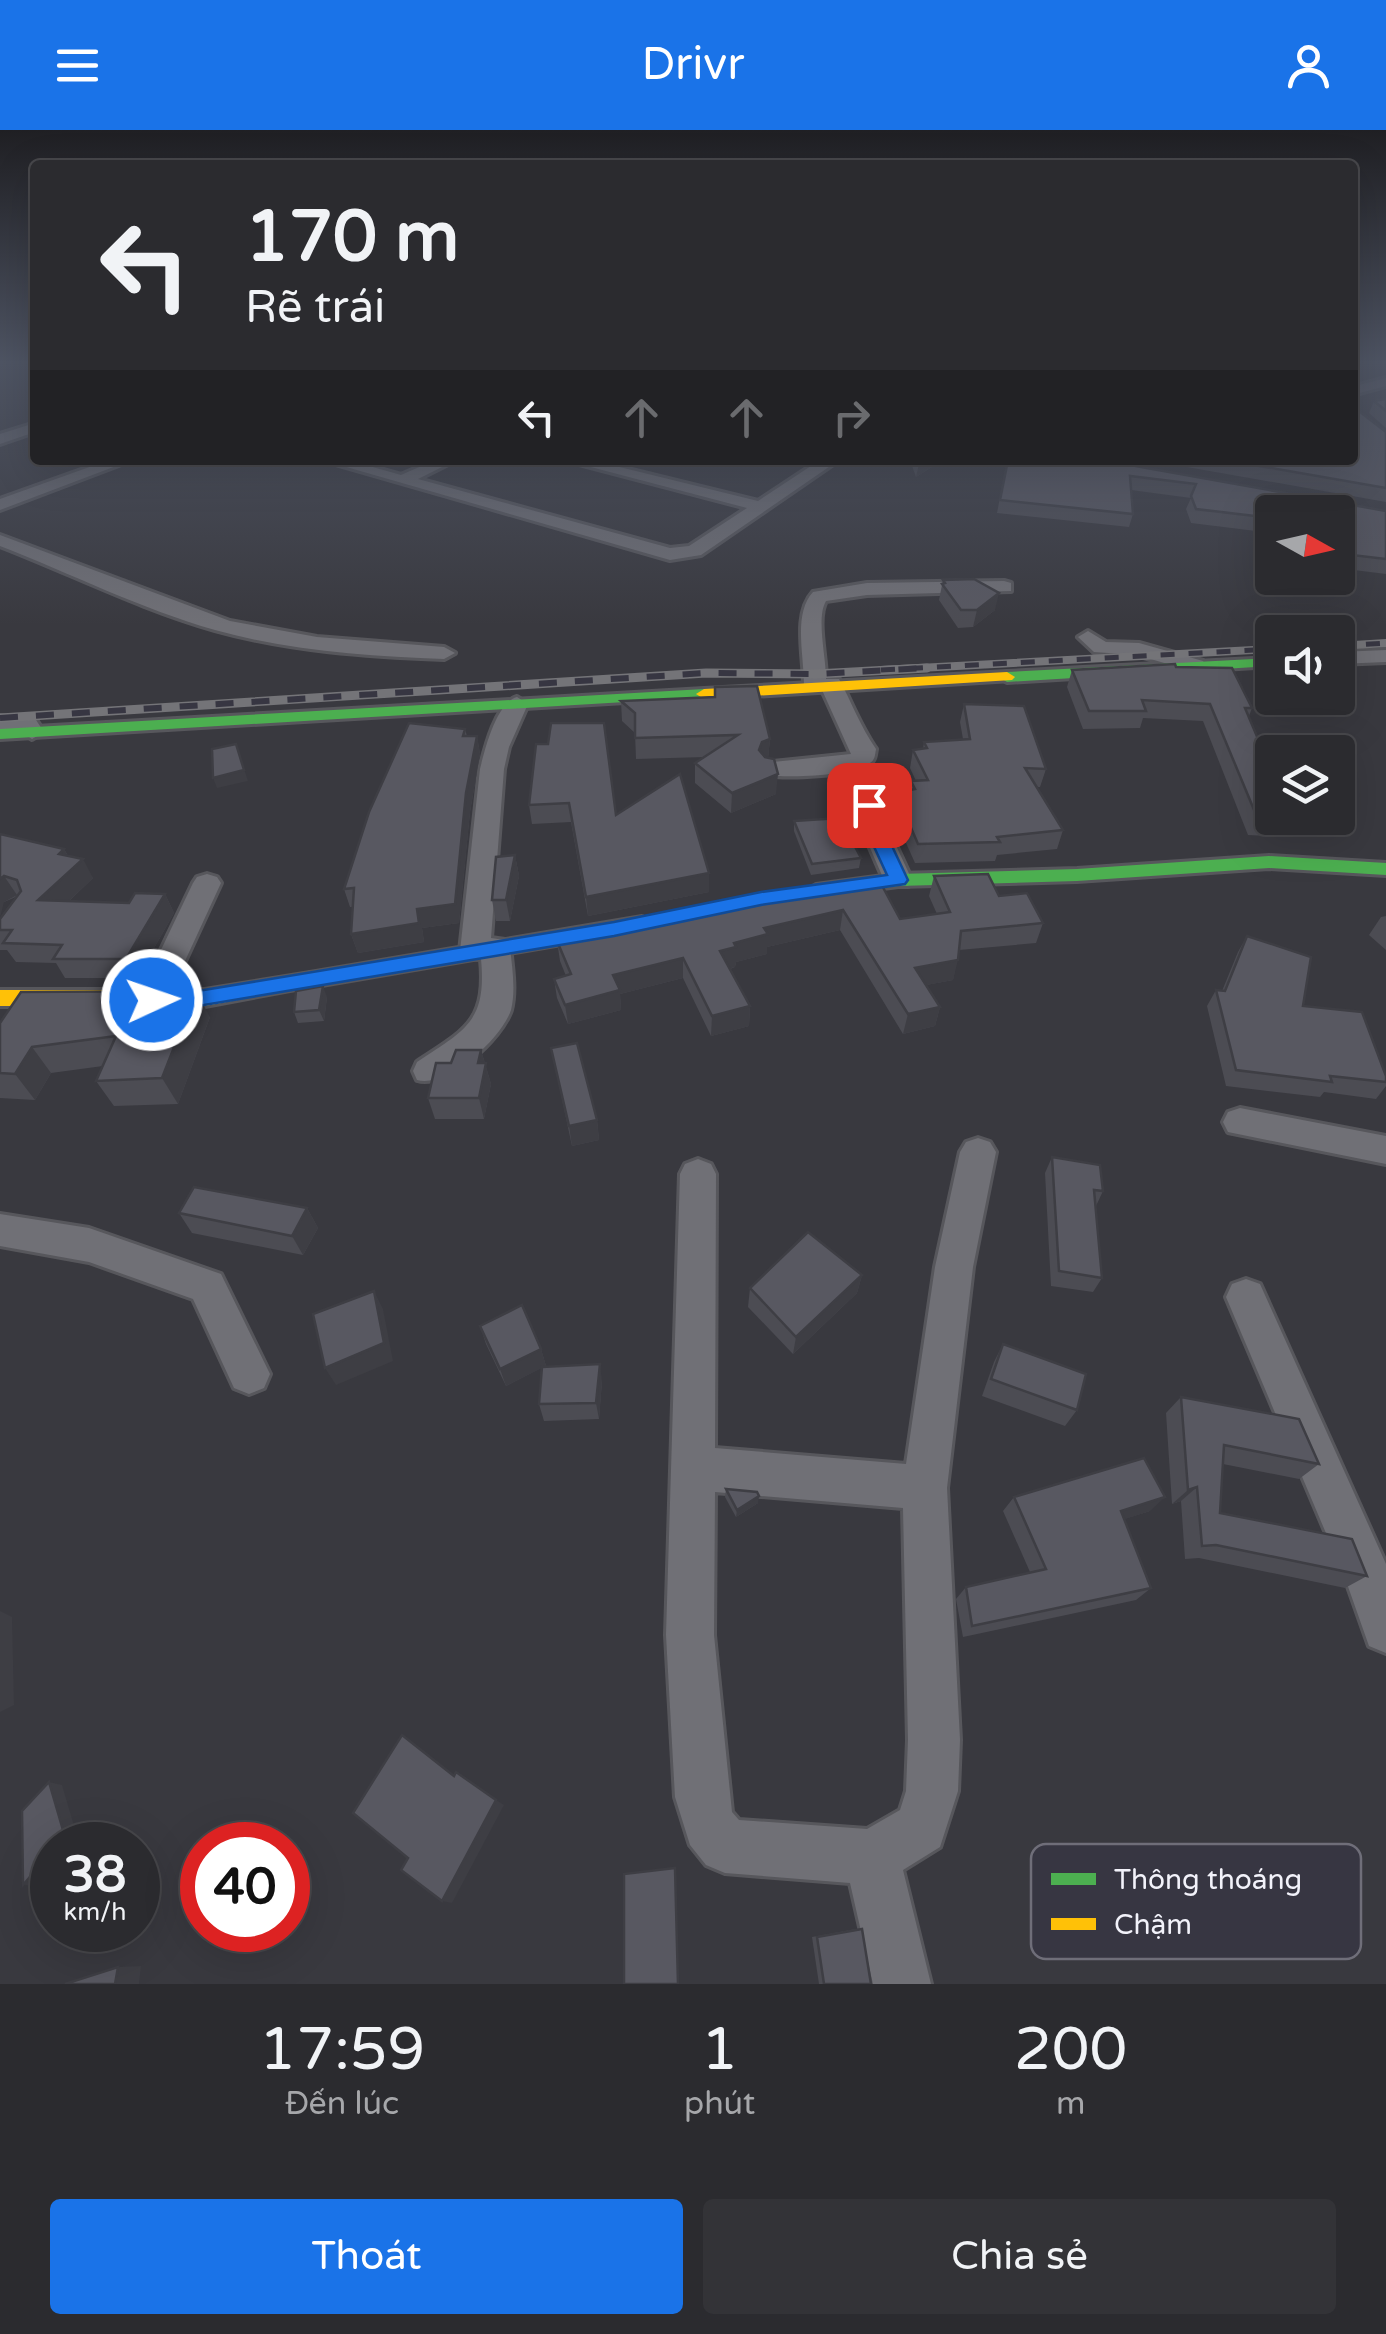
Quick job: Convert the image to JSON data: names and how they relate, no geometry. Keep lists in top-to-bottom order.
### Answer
{
  "legend": ["Thông thoáng", "Chậm"],
  "north": "right",
  "page": {
    "header": "Drivr",
    "turn": ["170 m", "Rẽ trái"],
    "speed": "38 km/h",
    "limit": "40",
    "eta": [
      "17:59",
      "Đến lúc",
      "1",
      "phút",
      "200",
      "m"
    ],
    "buttons": ["Thoát", "Chia sẻ"]
  }
}
